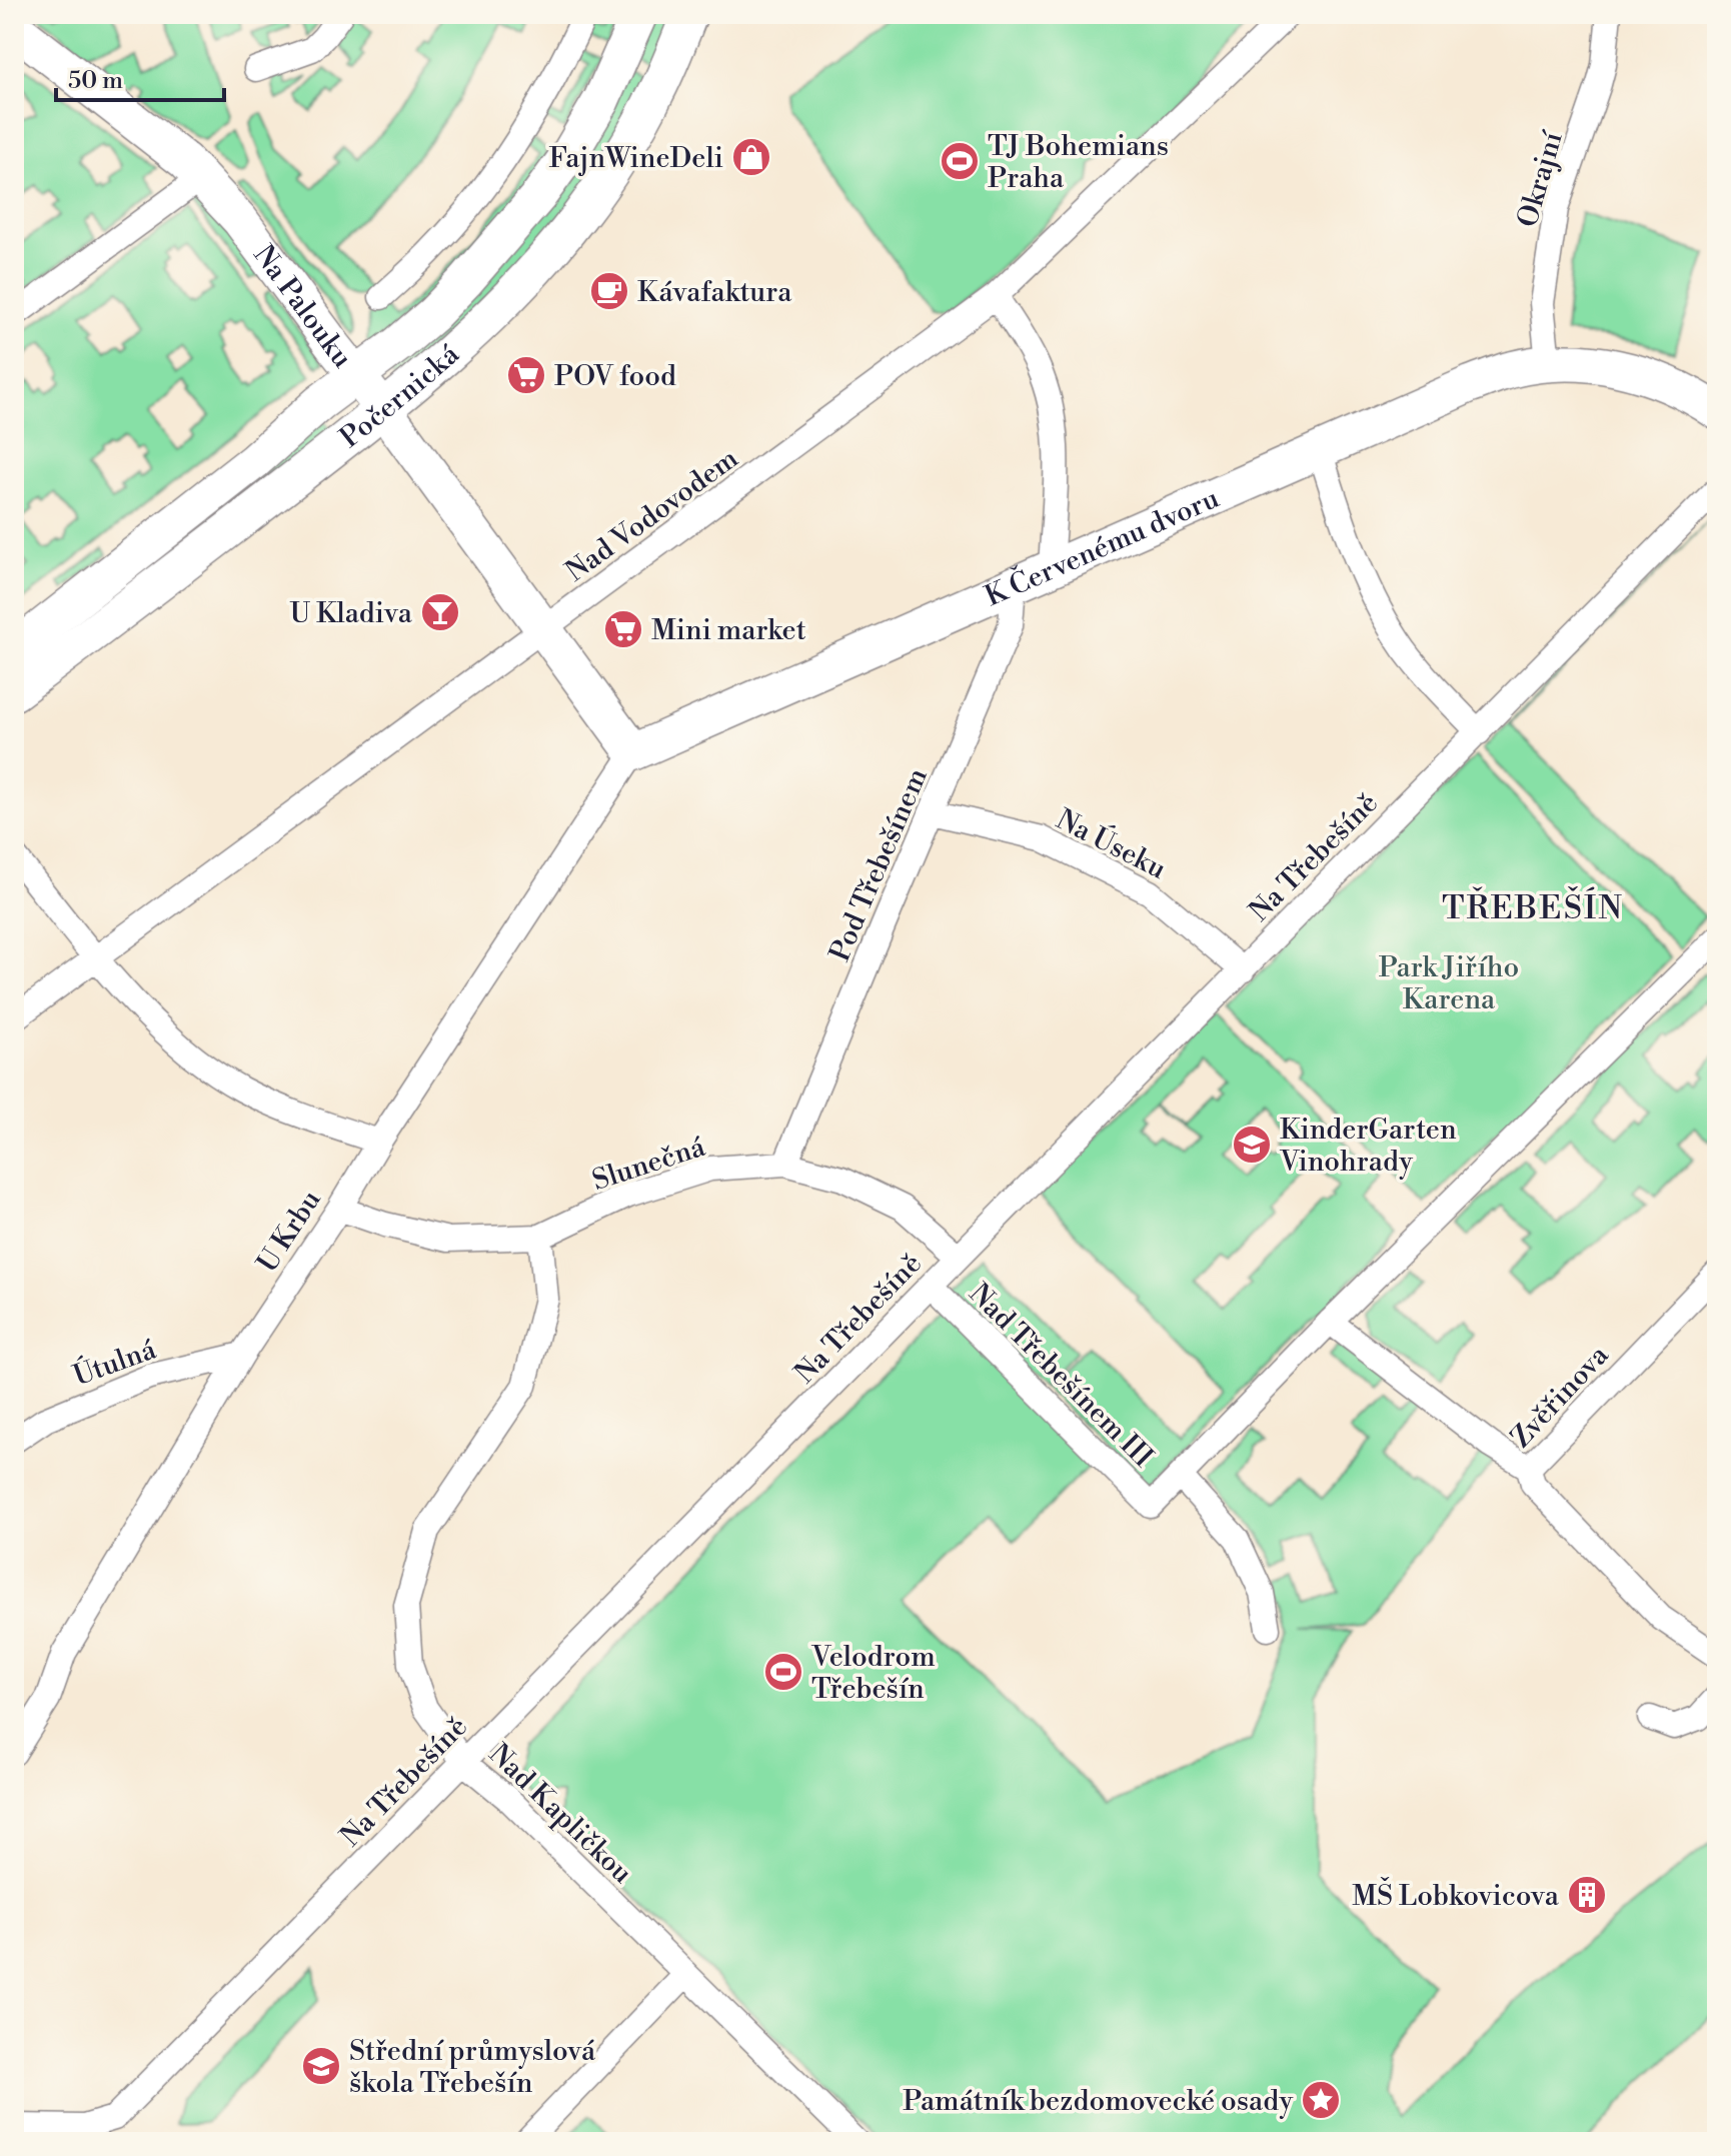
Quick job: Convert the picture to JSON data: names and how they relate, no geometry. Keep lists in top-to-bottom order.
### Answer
{
  "streets": {
    "street": [
      "Okrajní",
      "Na Palouku",
      "Počernická",
      "Nad Vodovodem",
      "K Červenému dvoru",
      "Na Úseku",
      "Na Třebešíně",
      "Pod Třebešínem",
      "Slunečná",
      "U Krbu",
      "Útulná",
      "Nad Třebešínem III",
      "Zvěřinova",
      "Nad Kapličkou"
    ]
  },
  "crossings": [
    ["Okrajní", "K Červenému dvoru"],
    ["Na Palouku", "Počernická"],
    ["Na Palouku", "Nad Vodovodem"],
    ["K Červenému dvoru", "Pod Třebešínem"],
    ["K Červenému dvoru", "U Krbu"],
    ["Na Úseku", "Na Třebešíně"],
    ["Na Úseku", "Pod Třebešínem"],
    ["Na Třebešíně", "Slunečná"],
    ["Na Třebešíně", "Nad Třebešínem III"],
    ["Na Třebešíně", "Nad Kapličkou"],
    ["Pod Třebešínem", "Slunečná"],
    ["Slunečná", "U Krbu"],
    ["Slunečná", "Nad Kapličkou"],
    ["U Krbu", "Útulná"]
  ],
  "districts": ["TŘEBEŠÍN"],
  "parks": ["Park Jiřího Karena"],
  "places": {
    "shop": ["FajnWineDeli"],
    "sports": ["TJ Bohemians Praha", "Velodrom Třebešín"],
    "cafe": ["Kávafaktura"],
    "supermarket": ["POV food", "Mini market"],
    "bar": ["U Kladiva"],
    "school or university": ["KinderGarten Vinohrady", "Střední průmyslová škola Třebešín"],
    "building": ["MŠ Lobkovicova"],
    "place": ["Památník bezdomovecké osady"]
  },
  "scale_bar": "50 m"
}
